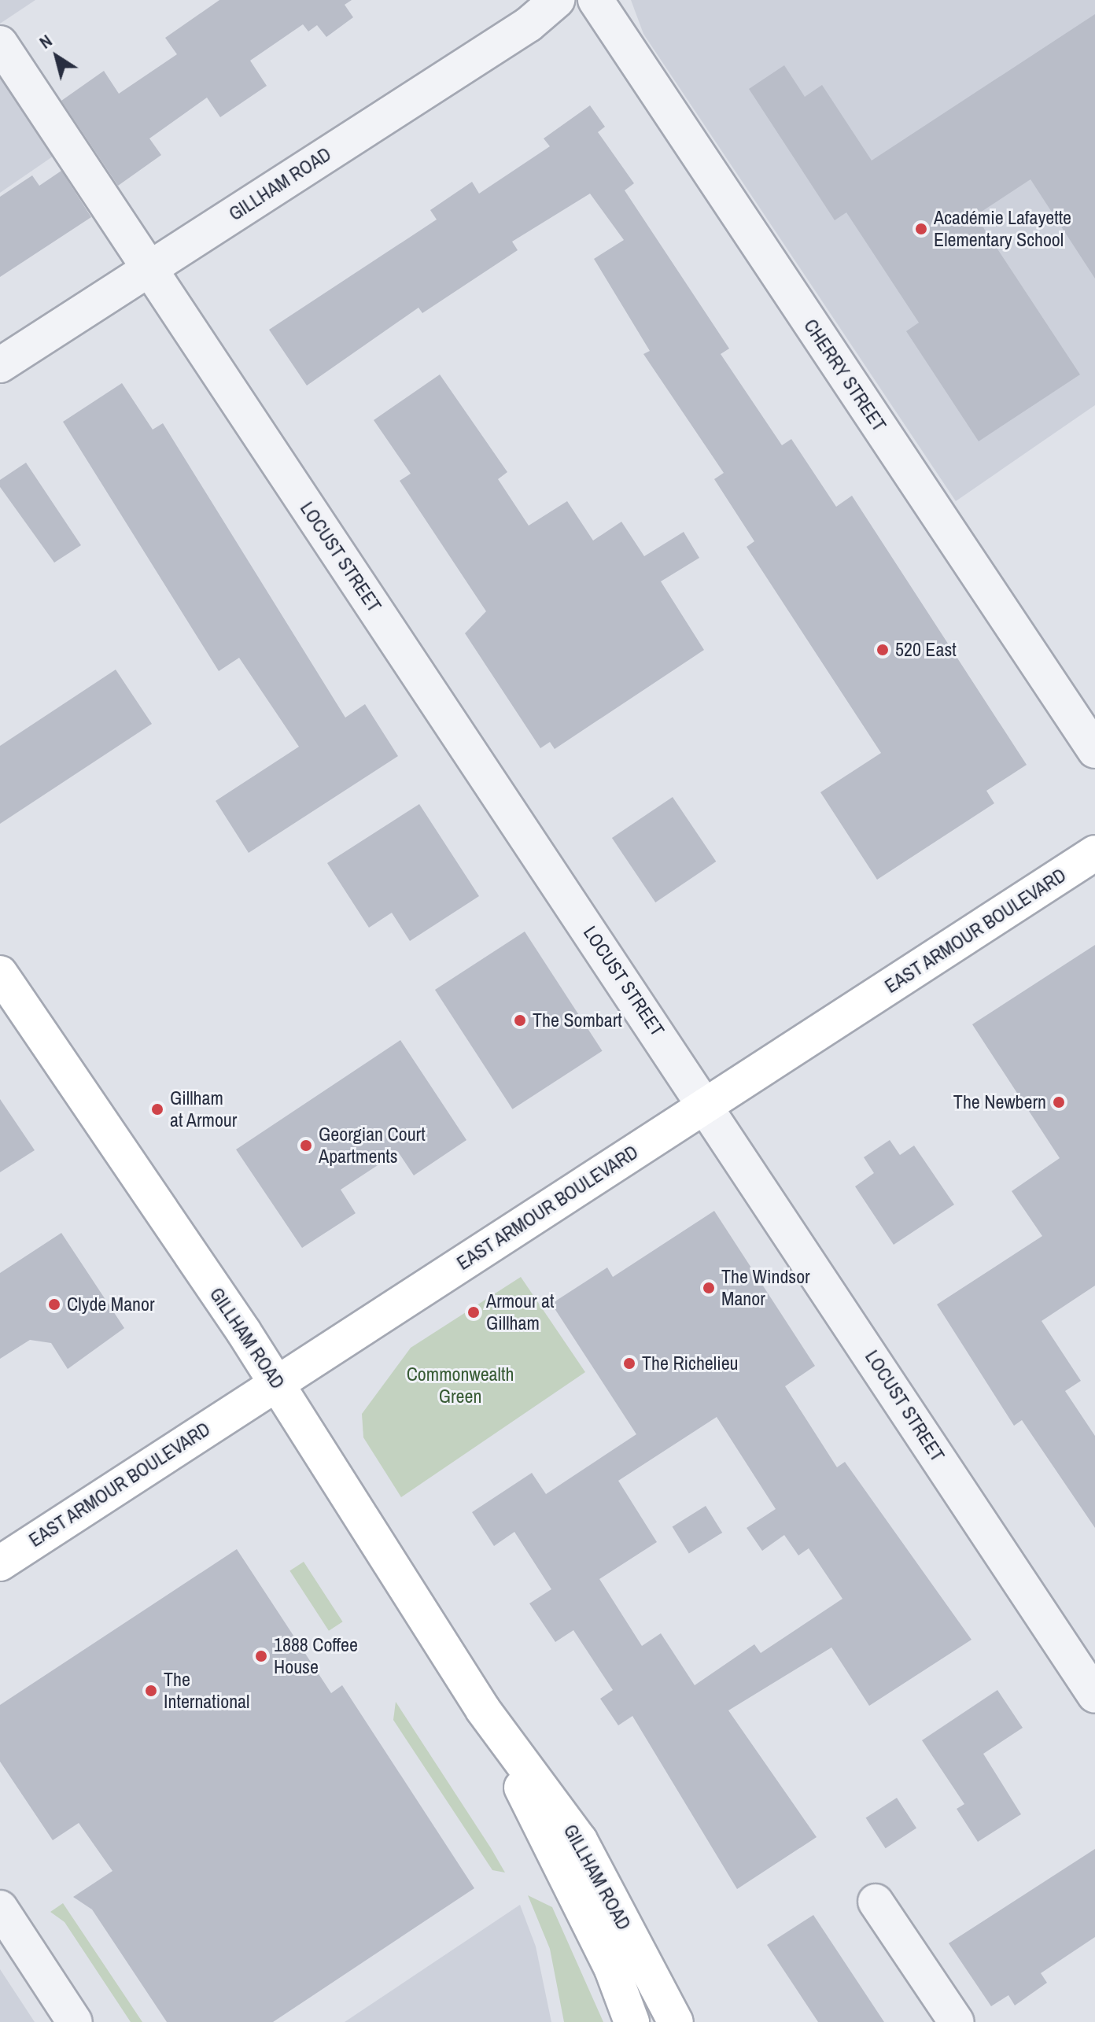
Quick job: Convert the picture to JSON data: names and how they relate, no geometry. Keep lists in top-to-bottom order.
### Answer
{
  "streets": {
    "main road": ["GILLHAM ROAD", "EAST ARMOUR BOULEVARD"],
    "street": ["CHERRY STREET", "LOCUST STREET"]
  },
  "crossings": [
    ["GILLHAM ROAD", "LOCUST STREET"],
    ["GILLHAM ROAD", "EAST ARMOUR BOULEVARD"],
    ["LOCUST STREET", "EAST ARMOUR BOULEVARD"]
  ],
  "parks": ["Commonwealth Green"],
  "places": [
    "Académie Lafayette Elementary School",
    "520 East",
    "The Sombart",
    "The Newbern",
    "Gillham at Armour",
    "Georgian Court Apartments",
    "The Windsor Manor",
    "Clyde Manor",
    "Armour at Gillham",
    "The Richelieu",
    "1888 Coffee House",
    "The International"
  ],
  "north": "top left"
}
